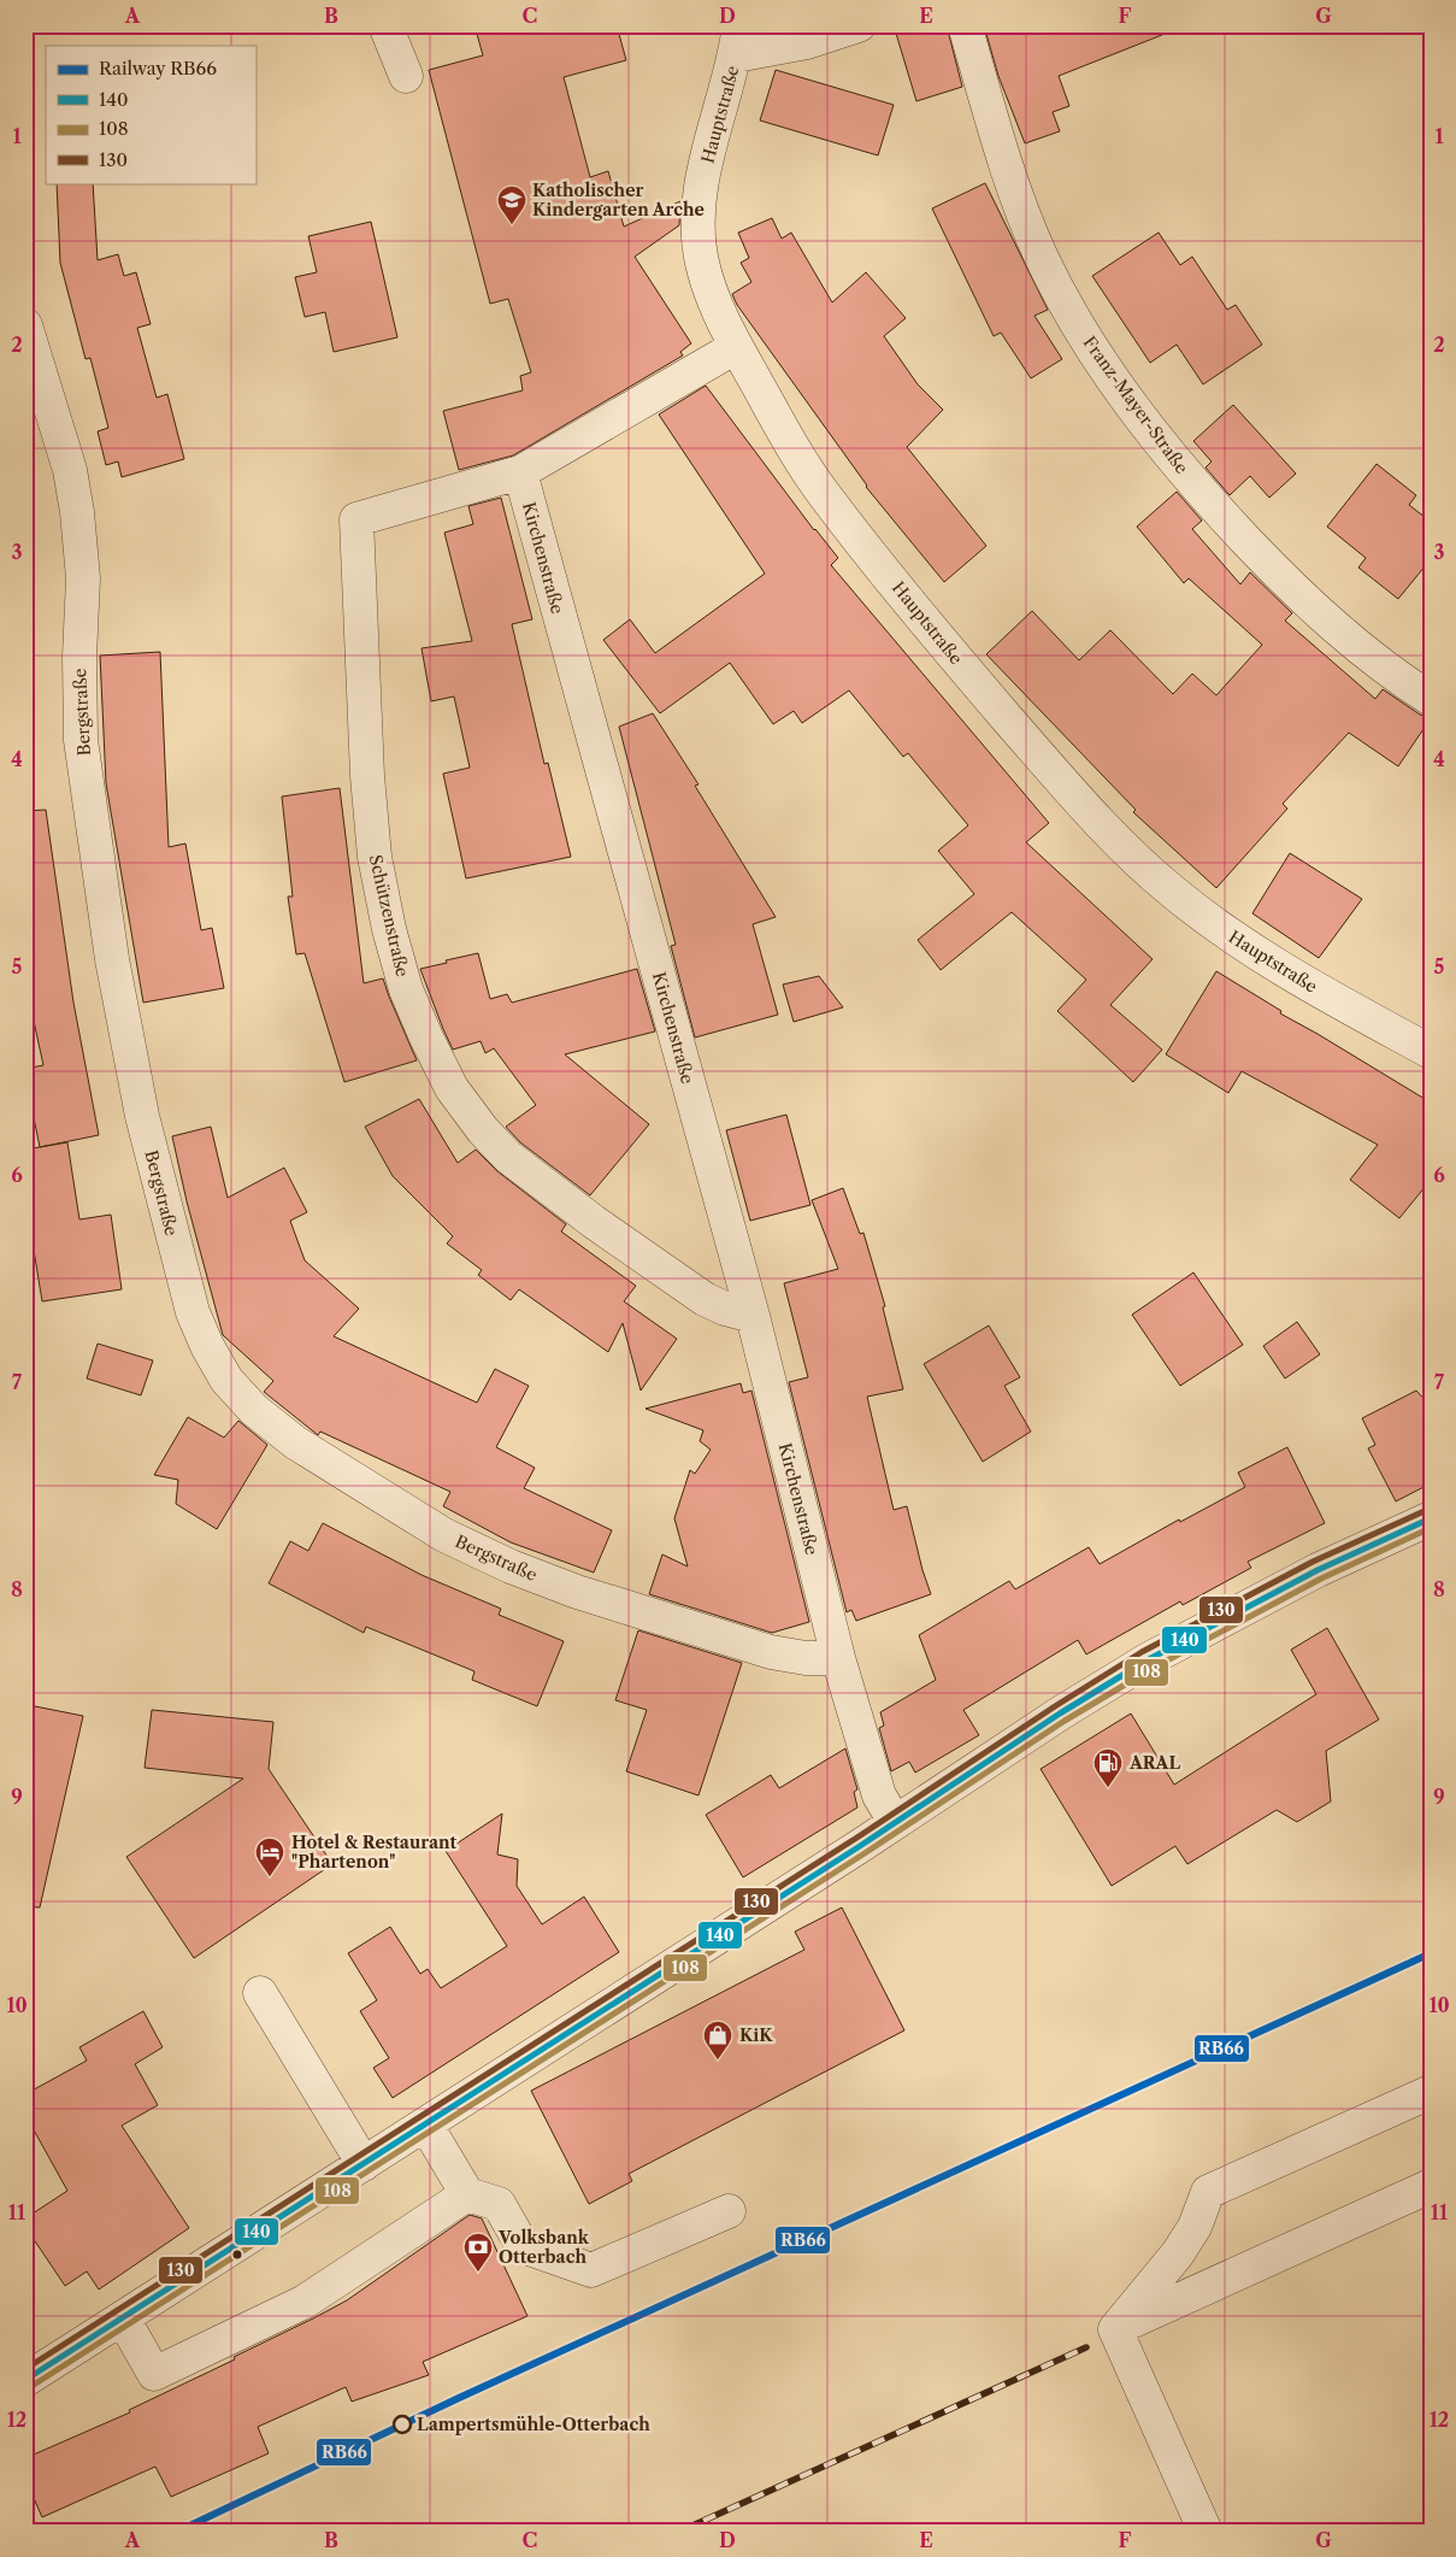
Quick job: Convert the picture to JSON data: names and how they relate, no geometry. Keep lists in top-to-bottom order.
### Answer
{
  "streets": {
    "street": [
      "Hauptstraße",
      "Franz-Mayer-Straße",
      "Kirchenstraße",
      "Bergstraße",
      "Schützenstraße"
    ]
  },
  "crossings": [
    ["Kirchenstraße", "Bergstraße"],
    ["Kirchenstraße", "Schützenstraße"]
  ],
  "places": {
    "school or university": ["Katholischer Kindergarten Arche"],
    "fuel station": ["ARAL"],
    "hotel": ["Hotel & Restaurant \"Phartenon\""],
    "shop": ["KiK"],
    "bank": ["Volksbank Otterbach"],
    "other": ["Lampertsmühle-Otterbach"]
  },
  "lines": [
    "transit line 130",
    "transit line 140",
    "transit line 108",
    "rail line RB66"
  ],
  "legend": [
    "Railway RB66",
    "140",
    "108",
    "130"
  ],
  "grid": {
    "columns": [
      "A",
      "B",
      "C",
      "D",
      "E",
      "F",
      "G"
    ],
    "rows": [
      "1",
      "2",
      "3",
      "4",
      "5",
      "6",
      "7",
      "8",
      "9",
      "10",
      "11",
      "12"
    ]
  }
}
